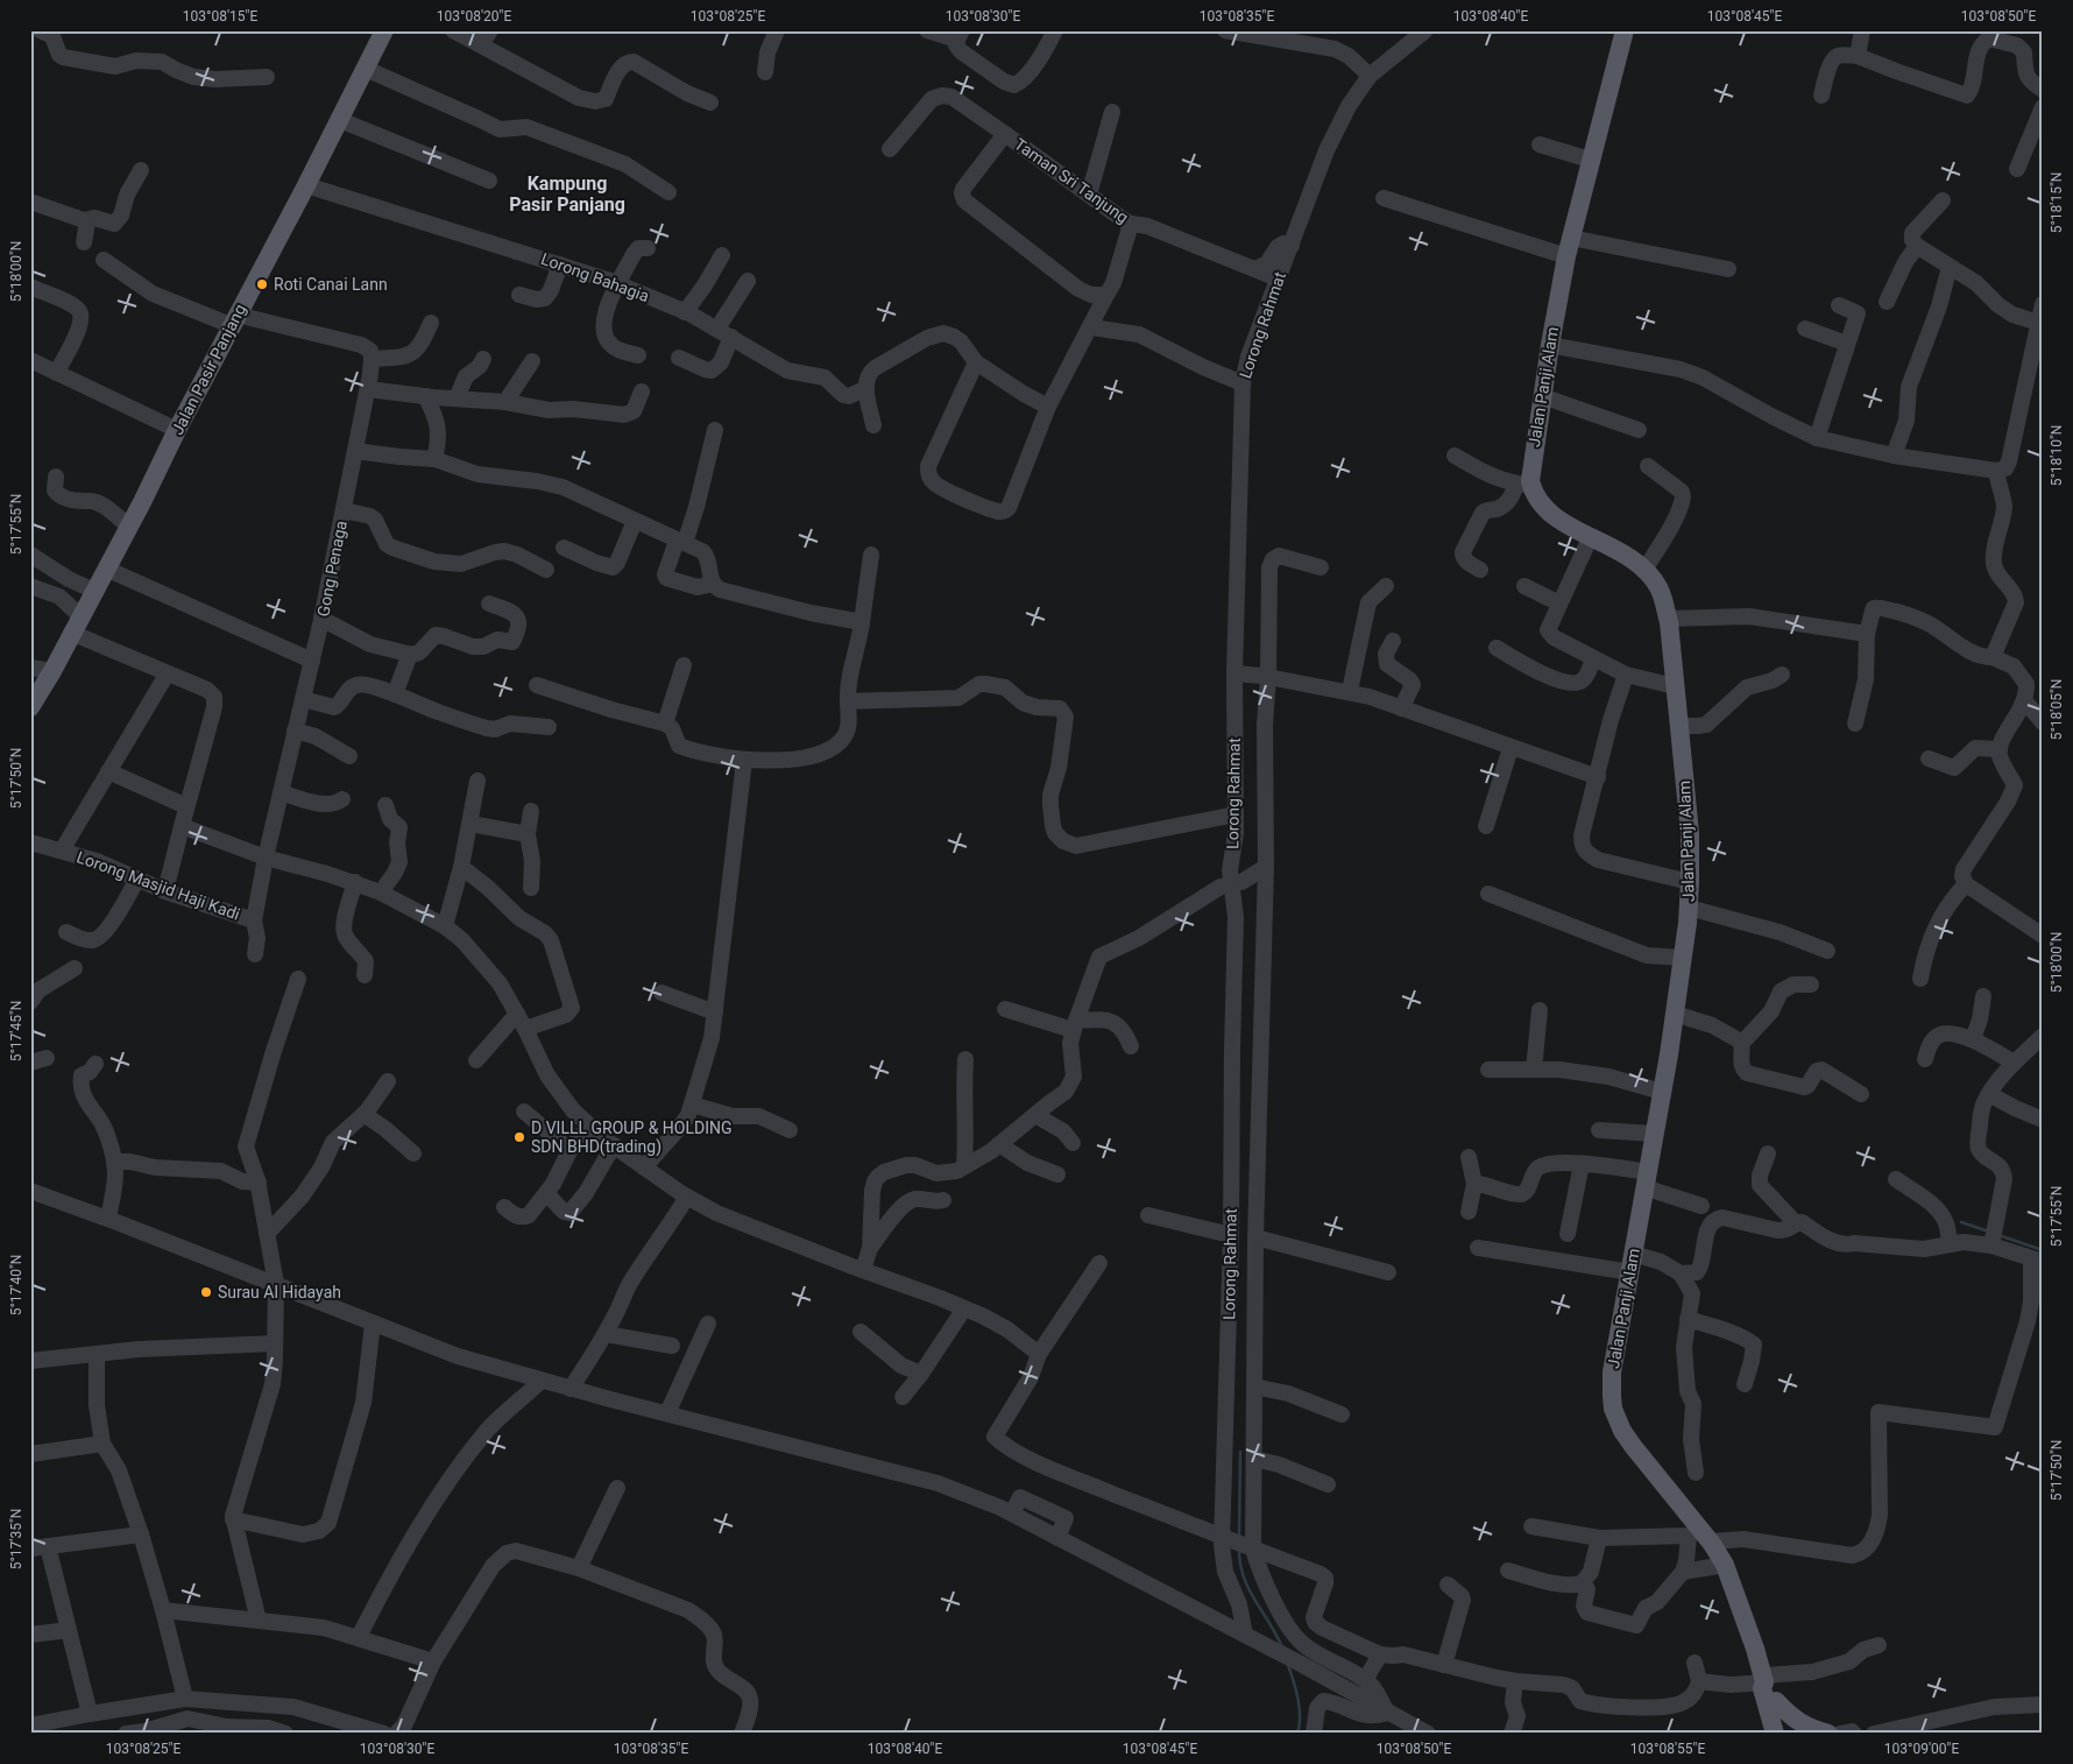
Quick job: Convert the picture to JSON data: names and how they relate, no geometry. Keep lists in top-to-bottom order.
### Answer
{
  "streets": {
    "main road": ["Jalan Pasir Panjang", "Jalan Panji Alam"],
    "street": [
      "Taman Sri Tanjung",
      "Lorong Bahagia",
      "Lorong Rahmat",
      "Gong Penaga",
      "Lorong Masjid Haji Kadi"
    ]
  },
  "crossings": [
    ["Taman Sri Tanjung", "Lorong Rahmat"],
    ["Lorong Bahagia", "Jalan Pasir Panjang"],
    ["Gong Penaga", "Lorong Masjid Haji Kadi"]
  ],
  "districts": ["Kampung Pasir Panjang"],
  "places": ["Roti Canai Lann", "D VILLL GROUP & HOLDING SDN BHD(trading)", "Surau Al Hidayah"],
  "coordinates": [
    "103°08'15\"E",
    "103°08'20\"E",
    "103°08'25\"E",
    "103°08'30\"E",
    "103°08'35\"E",
    "103°08'40\"E",
    "103°08'45\"E",
    "103°08'50\"E",
    "5°18'15\"N",
    "5°18'00\"N",
    "5°18'10\"N",
    "5°17'55\"N",
    "5°18'05\"N",
    "5°17'50\"N",
    "5°17'45\"N",
    "5°17'40\"N",
    "5°17'35\"N",
    "103°08'55\"E",
    "103°09'00\"E"
  ]
}
